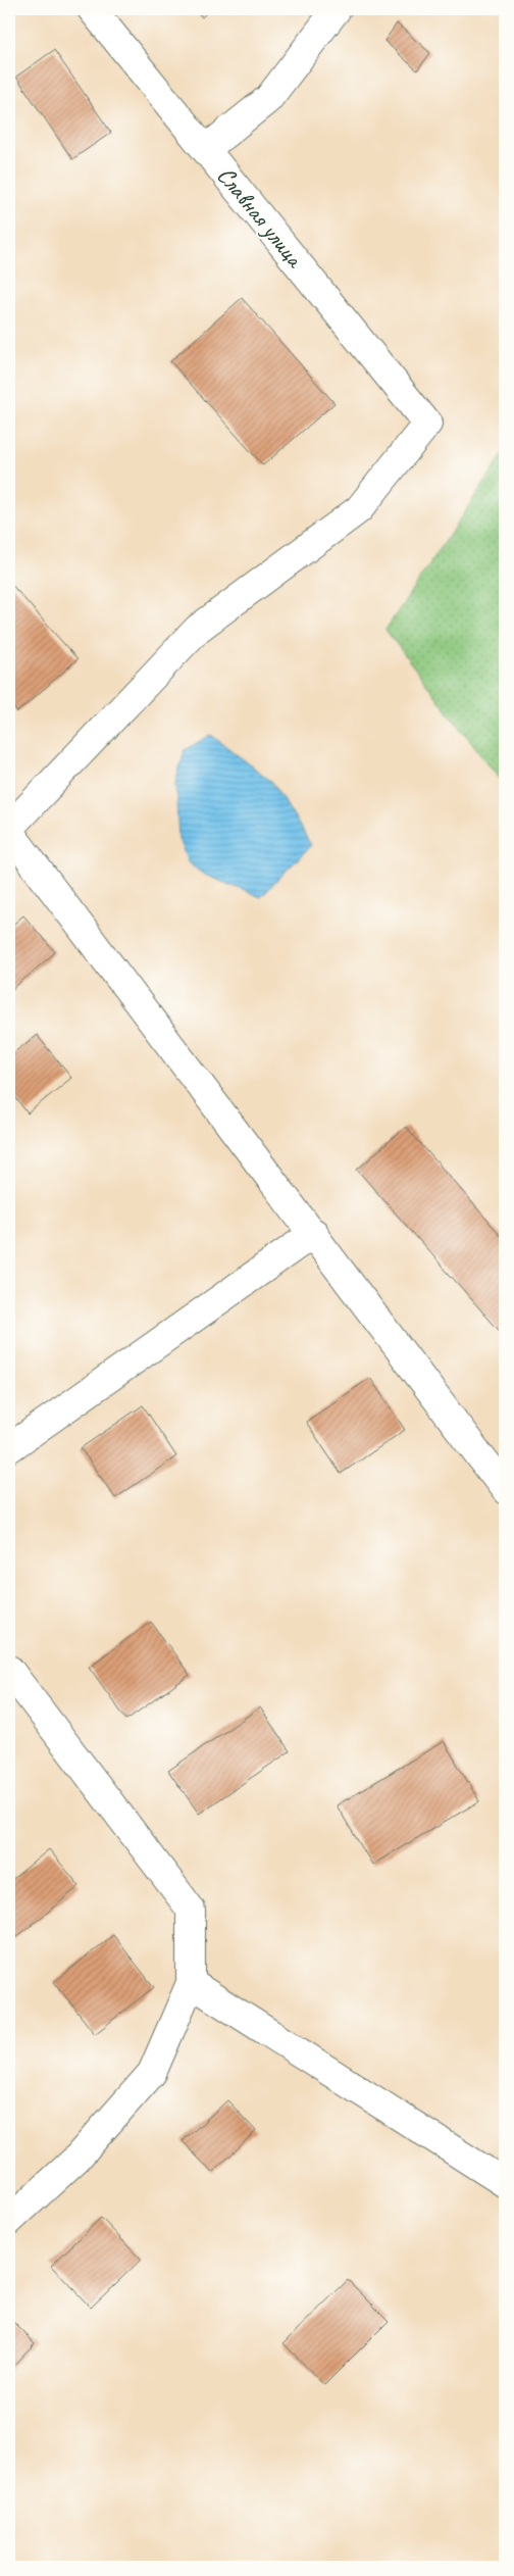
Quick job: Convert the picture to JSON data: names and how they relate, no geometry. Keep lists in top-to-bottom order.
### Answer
{
  "streets": {
    "street": ["Славная улица"]
  }
}
